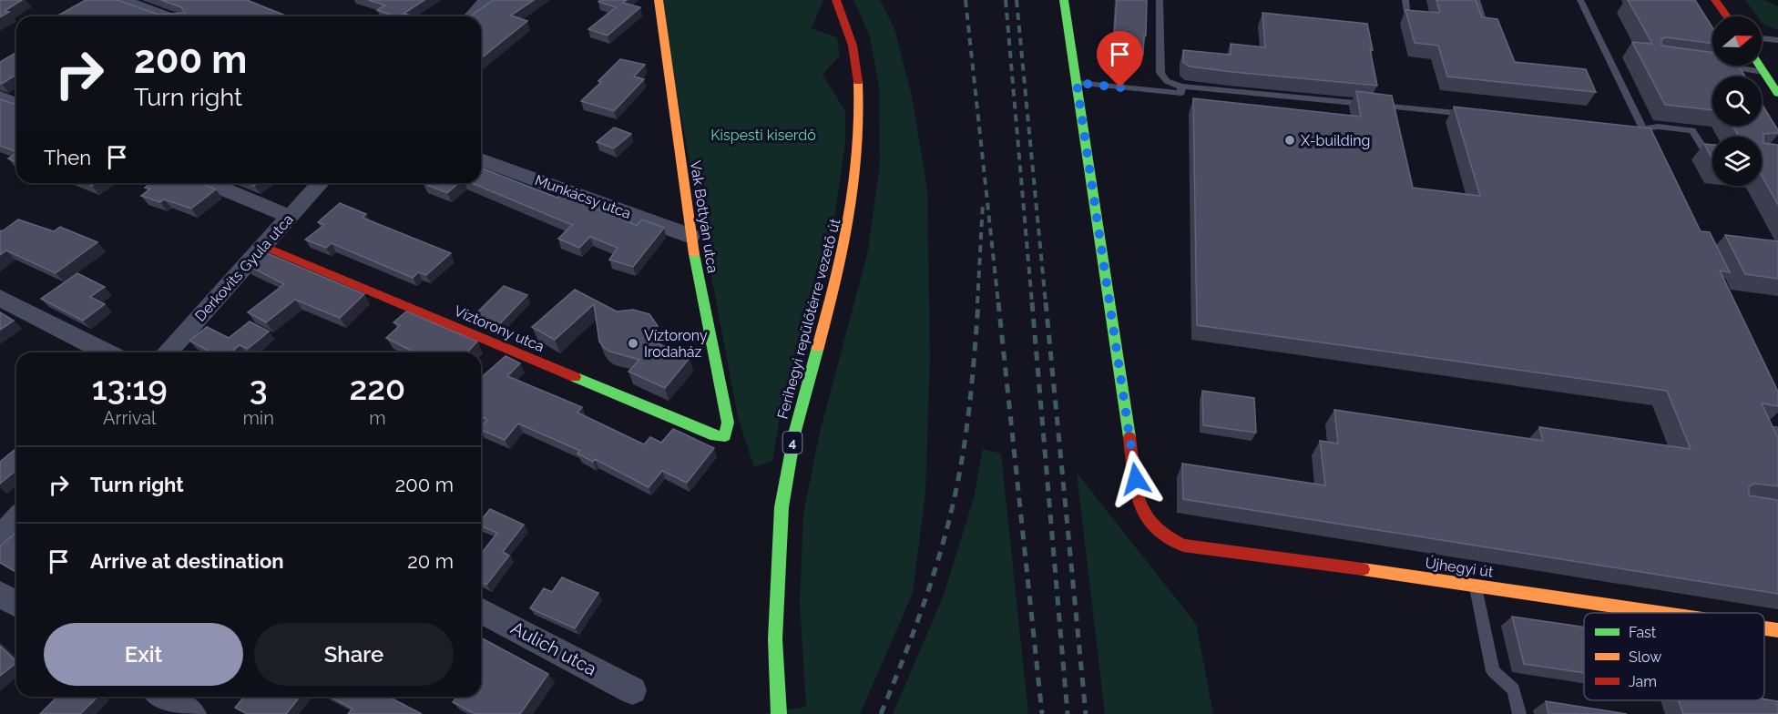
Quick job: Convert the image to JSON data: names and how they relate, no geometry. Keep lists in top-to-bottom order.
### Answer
{
  "streets": {
    "street": [
      "Munkácsy utca",
      "Vak Bottyán utca",
      "Derkovits Gyula utca",
      "Ferihegyi repülőtérre vezető út",
      "Víztorony utca",
      "4",
      "Újhegyi út",
      "Aulich utca"
    ]
  },
  "crossings": [
    ["Munkácsy utca", "Vak Bottyán utca"],
    ["Vak Bottyán utca", "Víztorony utca"],
    ["Derkovits Gyula utca", "Víztorony utca"]
  ],
  "parks": ["Kispesti kiserdő"],
  "places": ["X-building", "Víztorony Irodaház"],
  "legend": ["Fast", "Slow", "Jam"],
  "north": "right",
  "page": {
    "turn": ["200 m", "Turn right"],
    "then": "Then",
    "eta": [
      "13:19",
      "Arrival",
      "3",
      "min",
      "220",
      "m"
    ],
    "list": [
      {
        "name": "Turn right",
        "value": "200 m"
      },
      {
        "name": "Arrive at destination",
        "value": "20 m"
      }
    ],
    "buttons": ["Exit", "Share"]
  }
}
